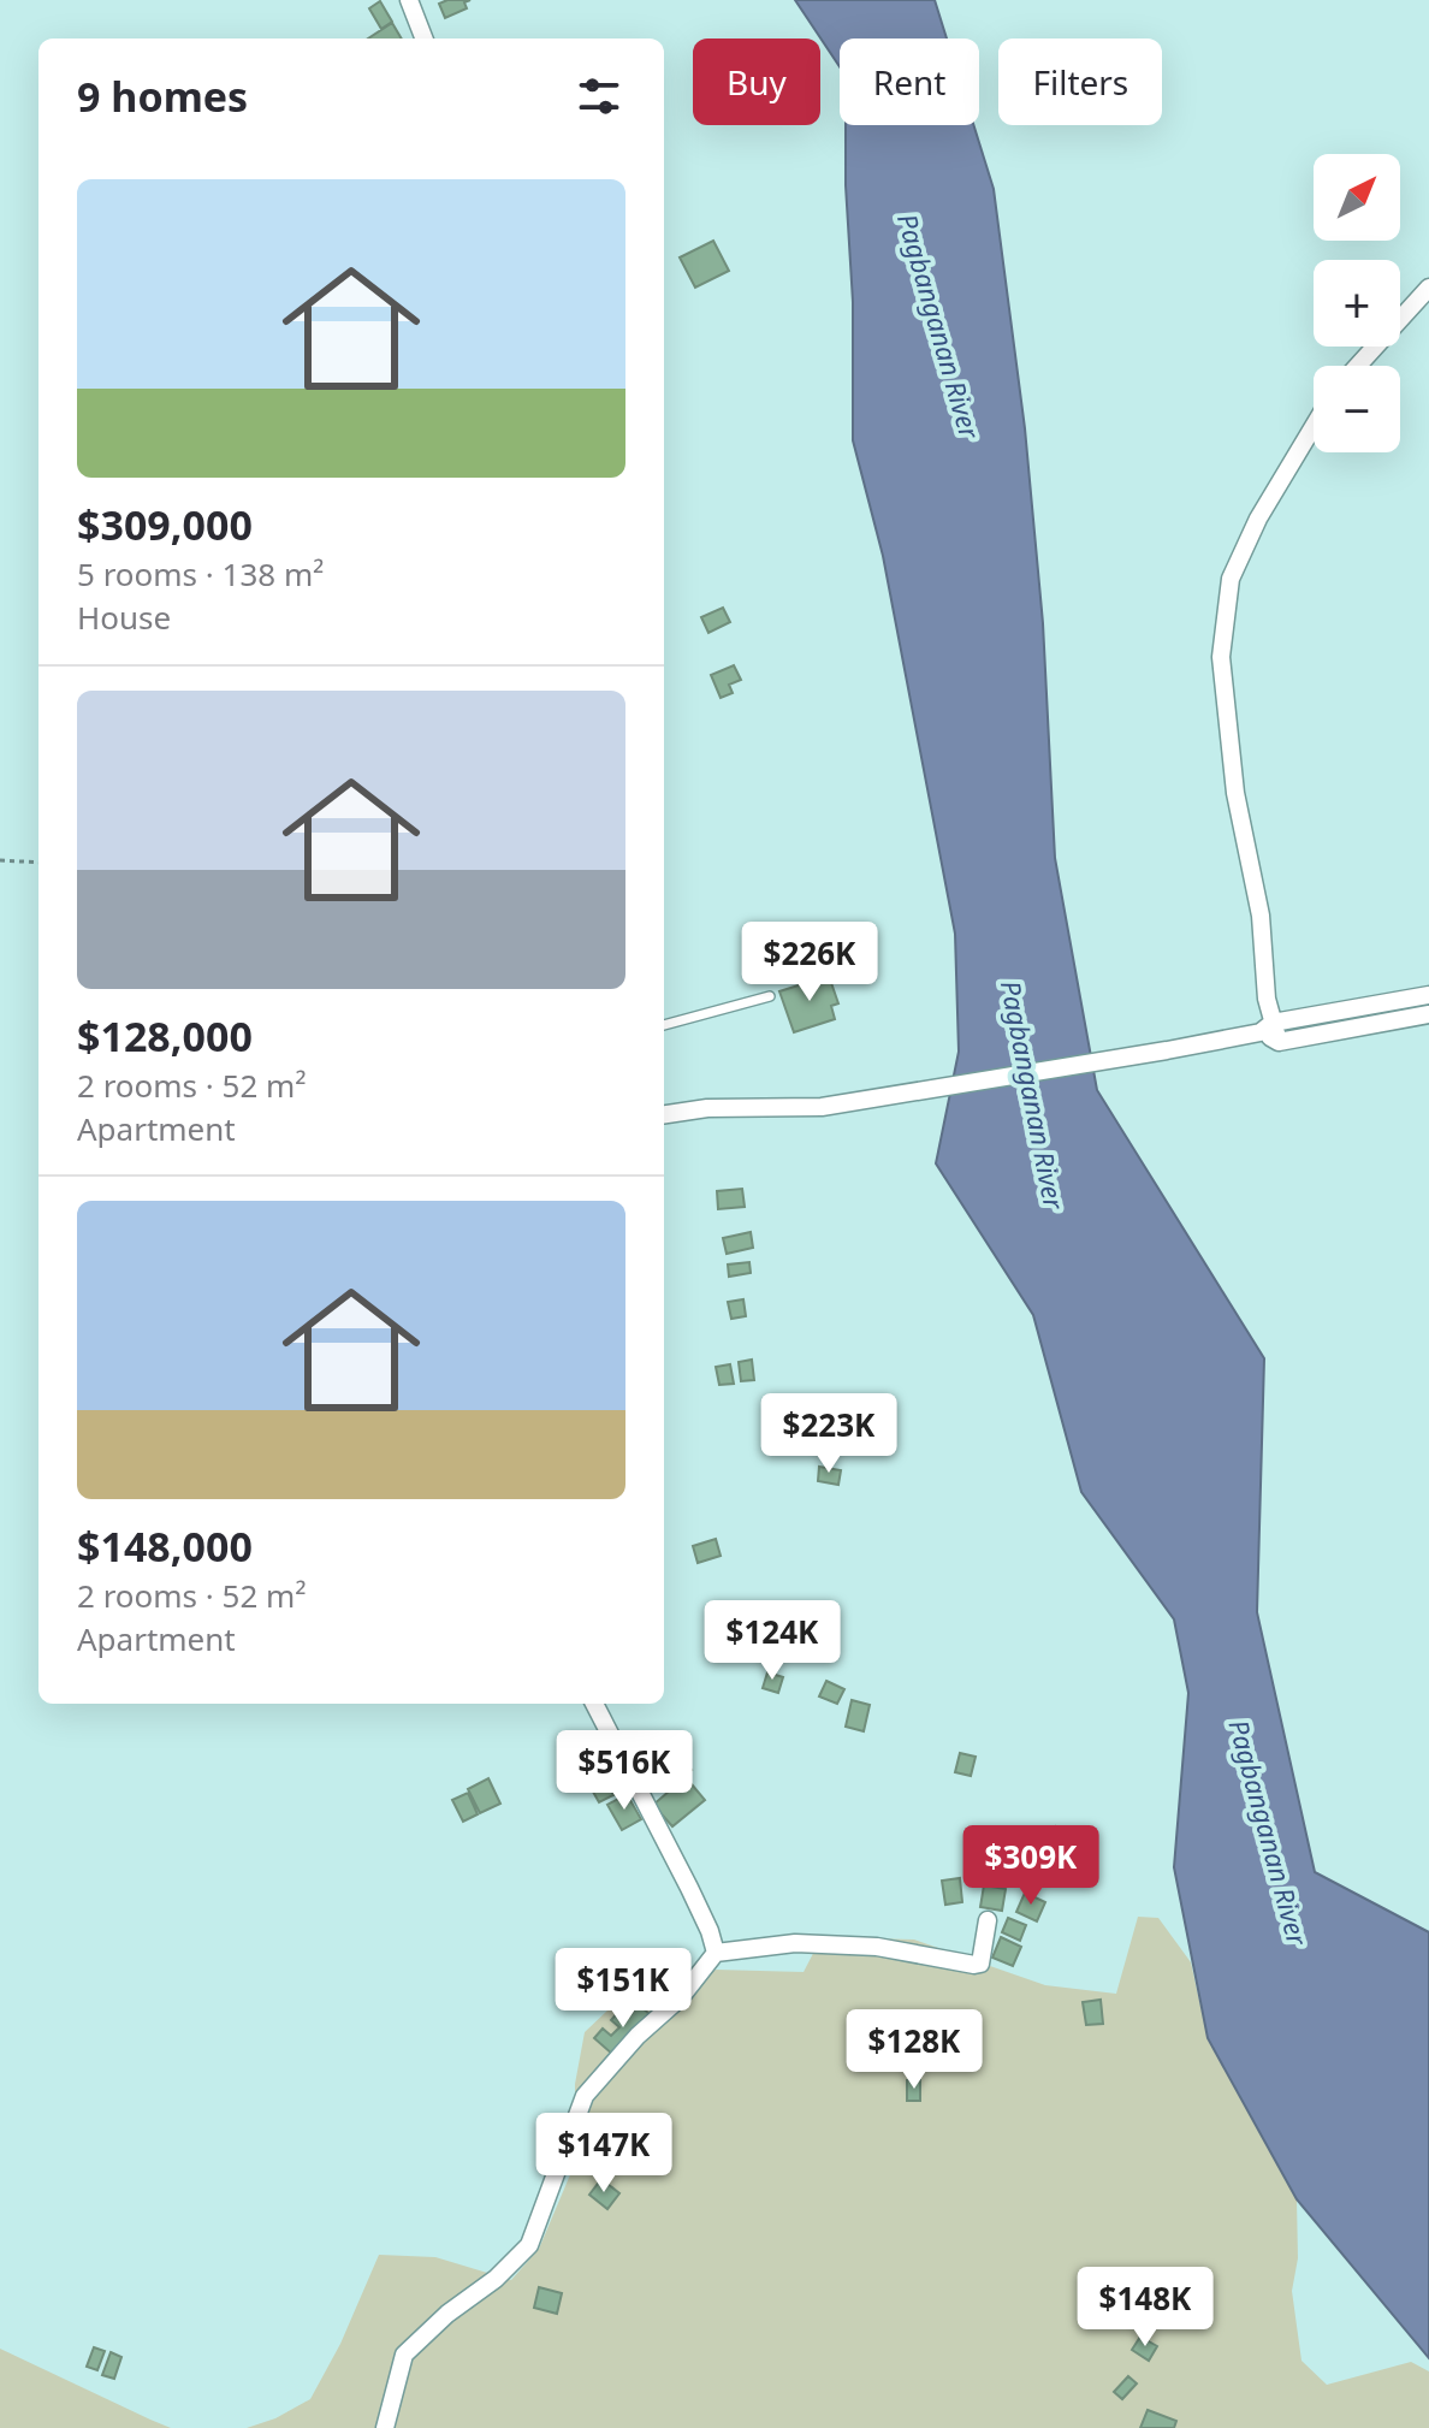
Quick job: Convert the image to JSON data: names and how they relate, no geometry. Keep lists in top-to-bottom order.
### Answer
{
  "water": ["Pagbanganan River"],
  "north": "top right",
  "page": {
    "chip": ["Buy", "Rent", "Filters"],
    "heading": "9 homes",
    "map_buttons": ["+", "−"],
    "list": [
      {
        "name": "$309,000",
        "note": "5 rooms · 138 m² · House"
      },
      {
        "name": "$128,000",
        "note": "2 rooms · 52 m² · Apartment"
      },
      {
        "name": "$148,000",
        "note": "2 rooms · 52 m² · Apartment"
      }
    ],
    "price": [
      "$226K",
      "$223K",
      "$124K",
      "$516K",
      "$309K",
      "$151K",
      "$128K",
      "$147K",
      "$148K"
    ]
  }
}
